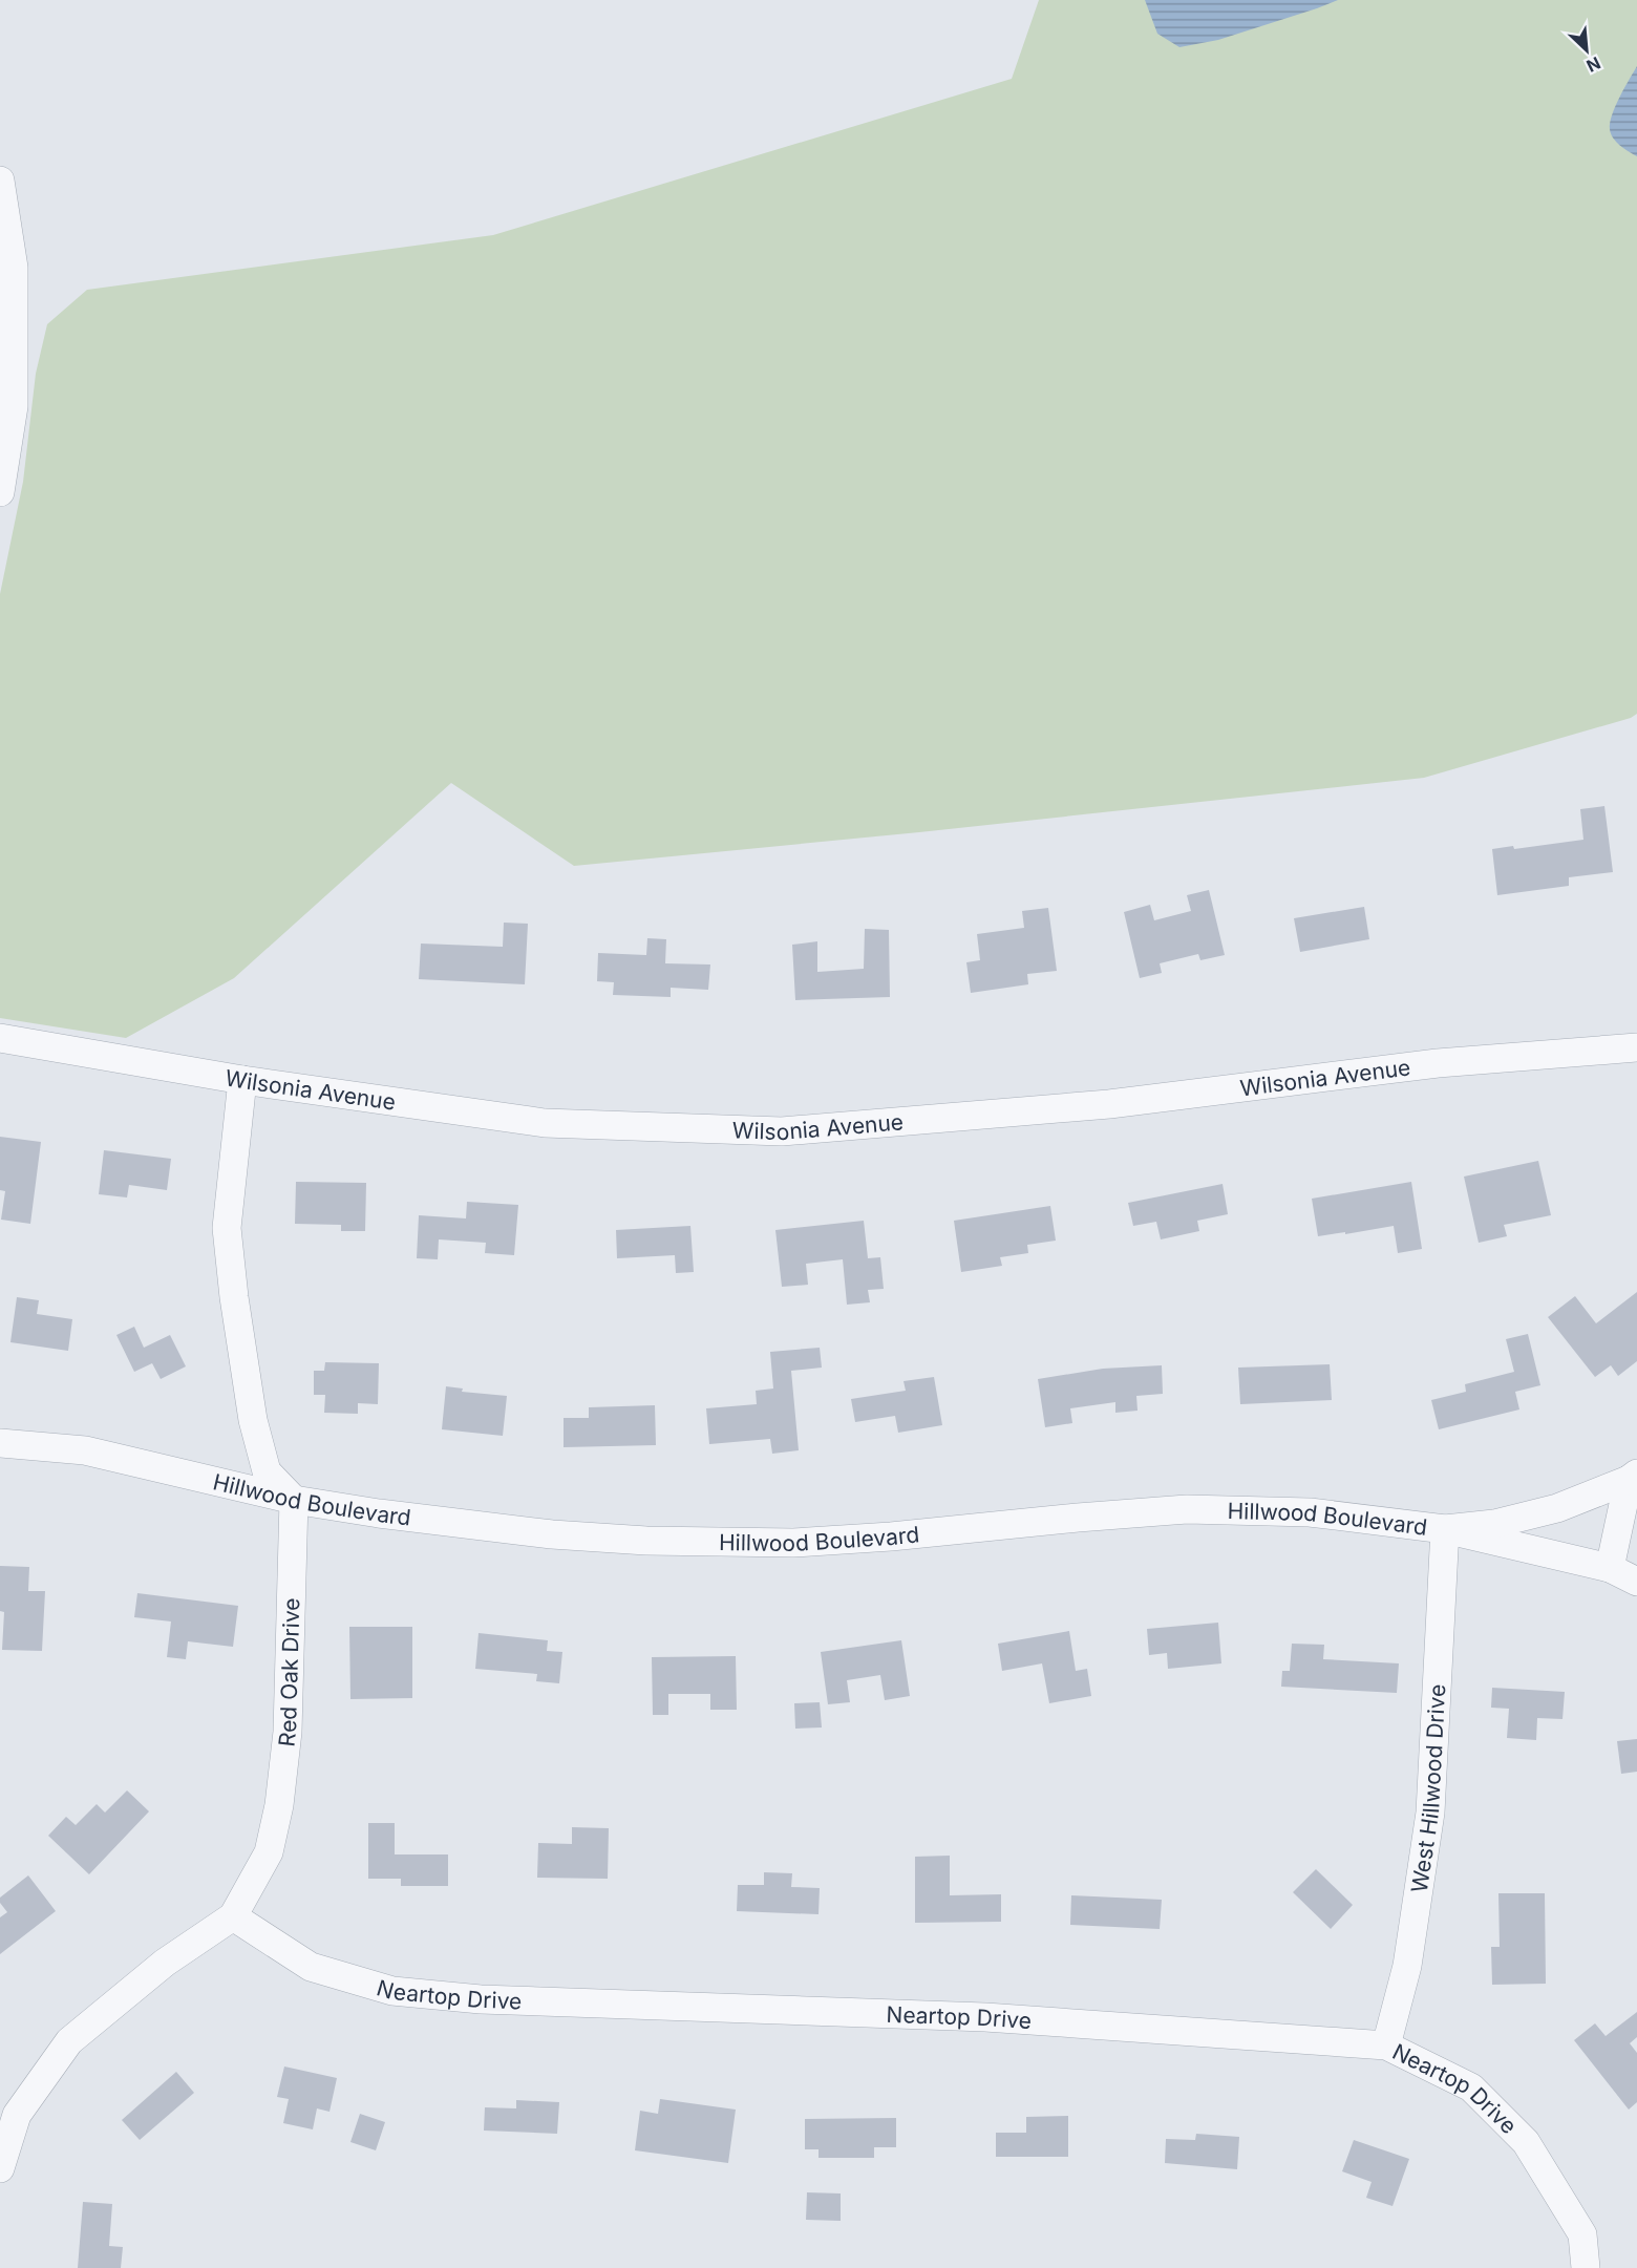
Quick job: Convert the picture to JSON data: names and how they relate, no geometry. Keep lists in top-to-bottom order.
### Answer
{
  "streets": {
    "street": [
      "Wilsonia Avenue",
      "Hillwood Boulevard",
      "Red Oak Drive",
      "West Hillwood Drive",
      "Neartop Drive"
    ]
  },
  "crossings": [
    ["Hillwood Boulevard", "Red Oak Drive"],
    ["Hillwood Boulevard", "West Hillwood Drive"],
    ["Red Oak Drive", "Neartop Drive"],
    ["West Hillwood Drive", "Neartop Drive"]
  ],
  "north": "bottom right"
}
